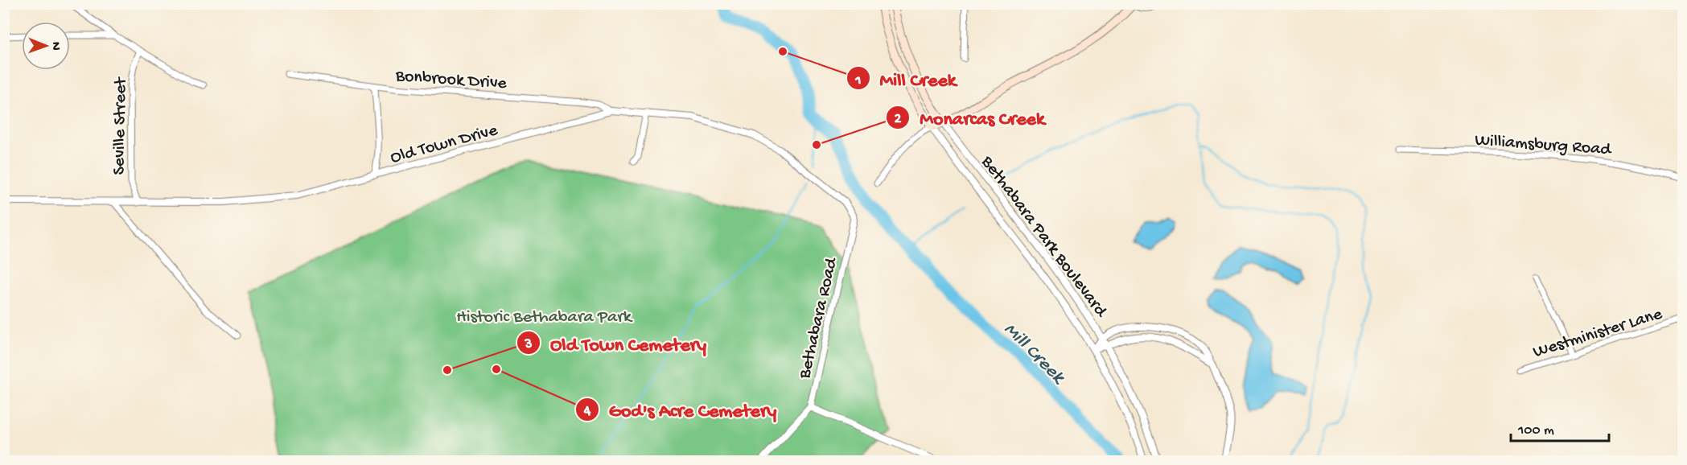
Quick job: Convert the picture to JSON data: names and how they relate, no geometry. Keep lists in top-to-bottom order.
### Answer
{
  "streets": {
    "main road": ["Bethabara Park Boulevard"],
    "street": [
      "Bonbrook Drive",
      "Seville Street",
      "Old Town Drive",
      "Williamsburg Road",
      "Bethabara Road",
      "Westminister Lane"
    ]
  },
  "crossings": [
    ["Bonbrook Drive", "Old Town Drive"],
    ["Seville Street", "Old Town Drive"],
    ["Old Town Drive", "Bethabara Road"]
  ],
  "water": ["Mill Creek"],
  "parks": ["Historic Bethabara Park"],
  "places": [
    "Mill Creek",
    "Monarcas Creek",
    "God's Acre Cemetery",
    "Old Town Cemetery"
  ],
  "scale_bar": "100 m",
  "north": "right"
}
